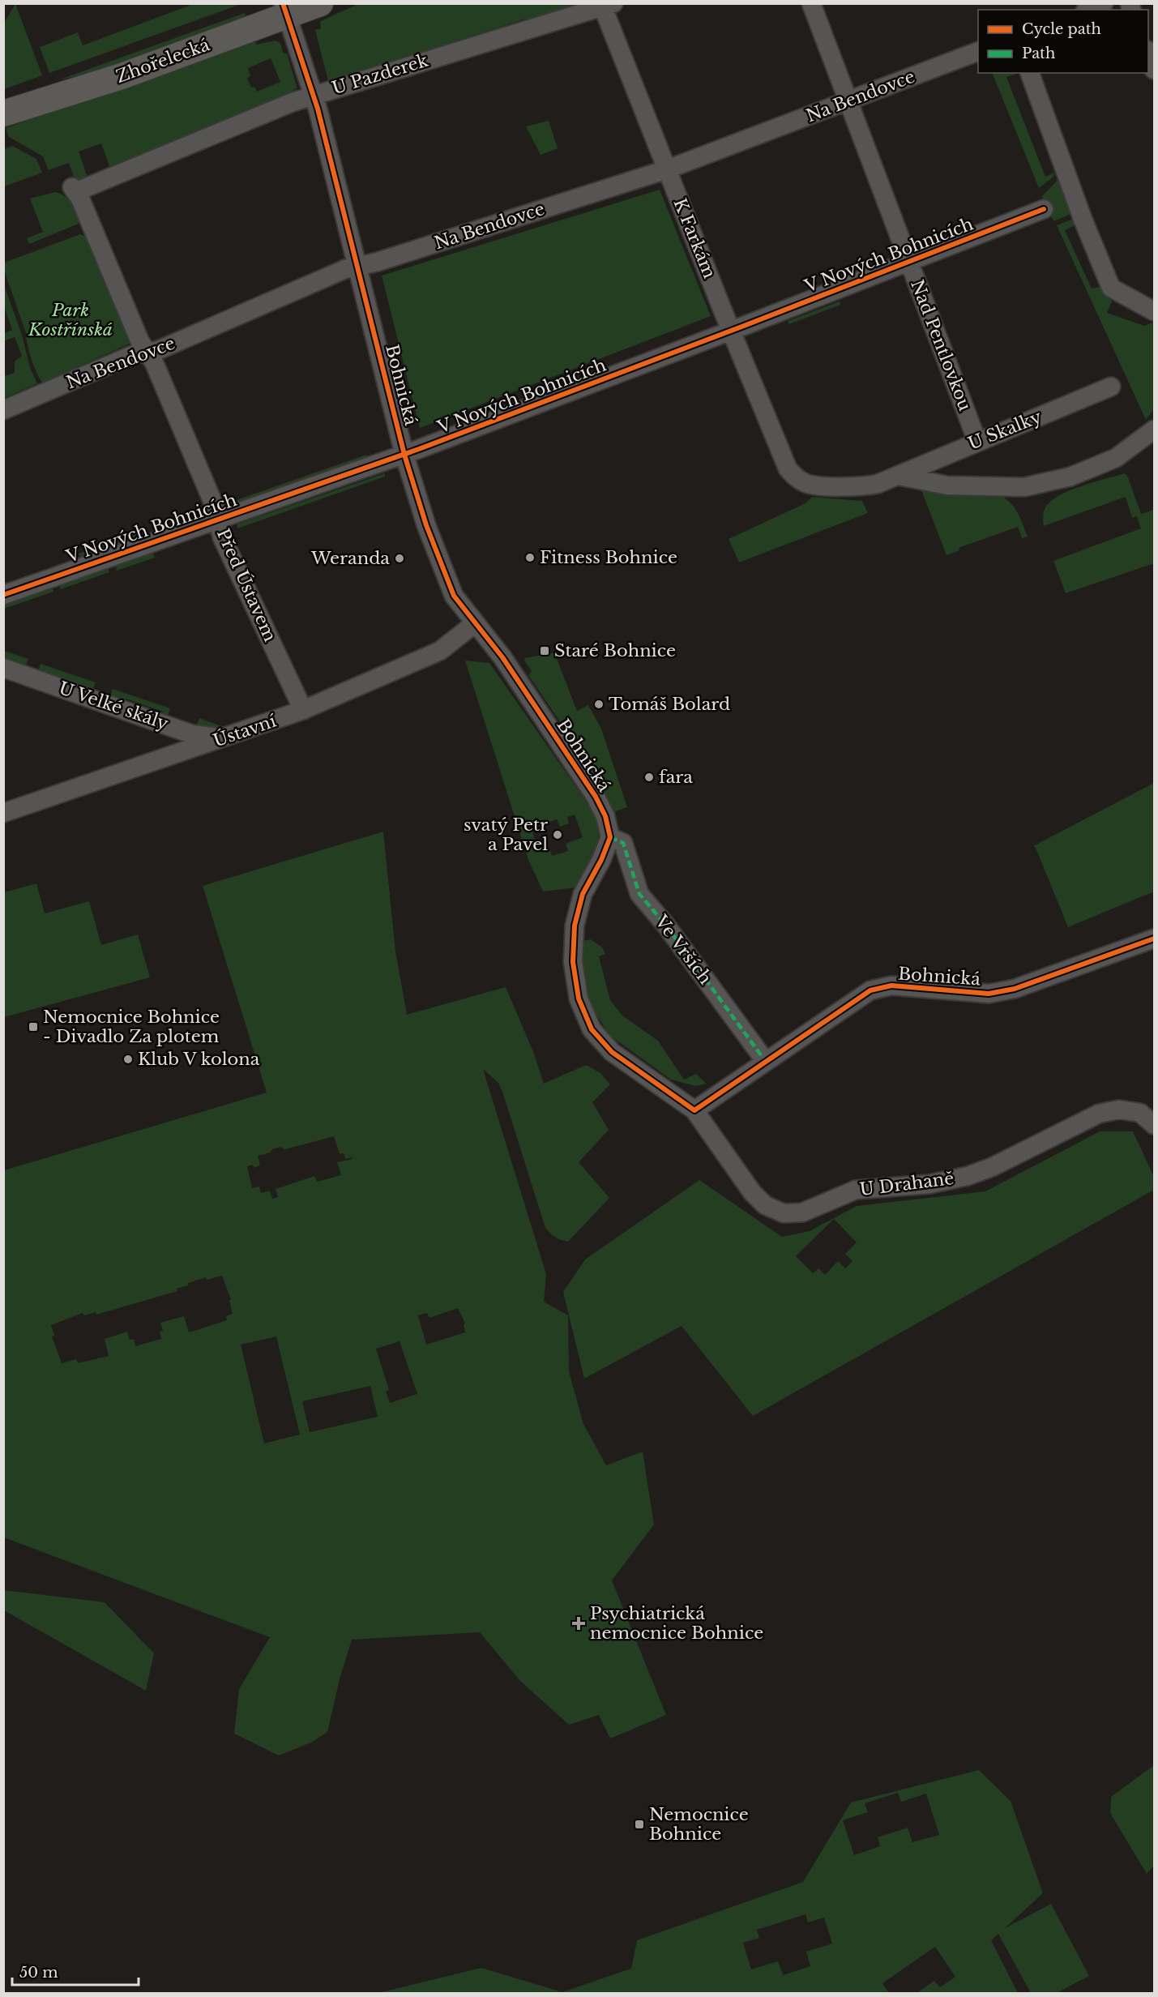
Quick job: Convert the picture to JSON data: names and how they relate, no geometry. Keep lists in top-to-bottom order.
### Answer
{
  "streets": {
    "street": [
      "Zhořelecká",
      "U Pazderek",
      "Na Bendovce",
      "K Farkám",
      "V Nových Bohnicích",
      "Nad Pentlovkou",
      "Bohnická",
      "U Skalky",
      "Před Ústavem",
      "U Velké skály",
      "Ústavní",
      "Ve Vrších",
      "U Drahaně"
    ]
  },
  "crossings": [
    ["Zhořelecká", "Bohnická"],
    ["U Pazderek", "K Farkám"],
    ["U Pazderek", "Bohnická"],
    ["U Pazderek", "Před Ústavem"],
    ["Na Bendovce", "K Farkám"],
    ["Na Bendovce", "Nad Pentlovkou"],
    ["Na Bendovce", "Bohnická"],
    ["Na Bendovce", "Před Ústavem"],
    ["K Farkám", "V Nových Bohnicích"],
    ["K Farkám", "U Skalky"],
    ["V Nových Bohnicích", "Nad Pentlovkou"],
    ["V Nových Bohnicích", "Bohnická"],
    ["V Nových Bohnicích", "Před Ústavem"],
    ["Nad Pentlovkou", "U Skalky"],
    ["Bohnická", "Ústavní"],
    ["Bohnická", "Ve Vrších"],
    ["Bohnická", "U Drahaně"],
    ["Před Ústavem", "Ústavní"],
    ["U Velké skály", "Ústavní"]
  ],
  "parks": ["Park Kostřínská"],
  "places": {
    "other": [
      "Fitness Bohnice",
      "Weranda",
      "Tomáš Bolard",
      "fara",
      "svatý Petr a Pavel",
      "Klub V kolona"
    ],
    "transit": ["Staré Bohnice", "Nemocnice Bohnice - Divadlo Za plotem", "Nemocnice Bohnice"],
    "health": ["Psychiatrická nemocnice Bohnice"]
  },
  "legend": ["Cycle path", "Path"],
  "scale_bar": "50 m"
}
